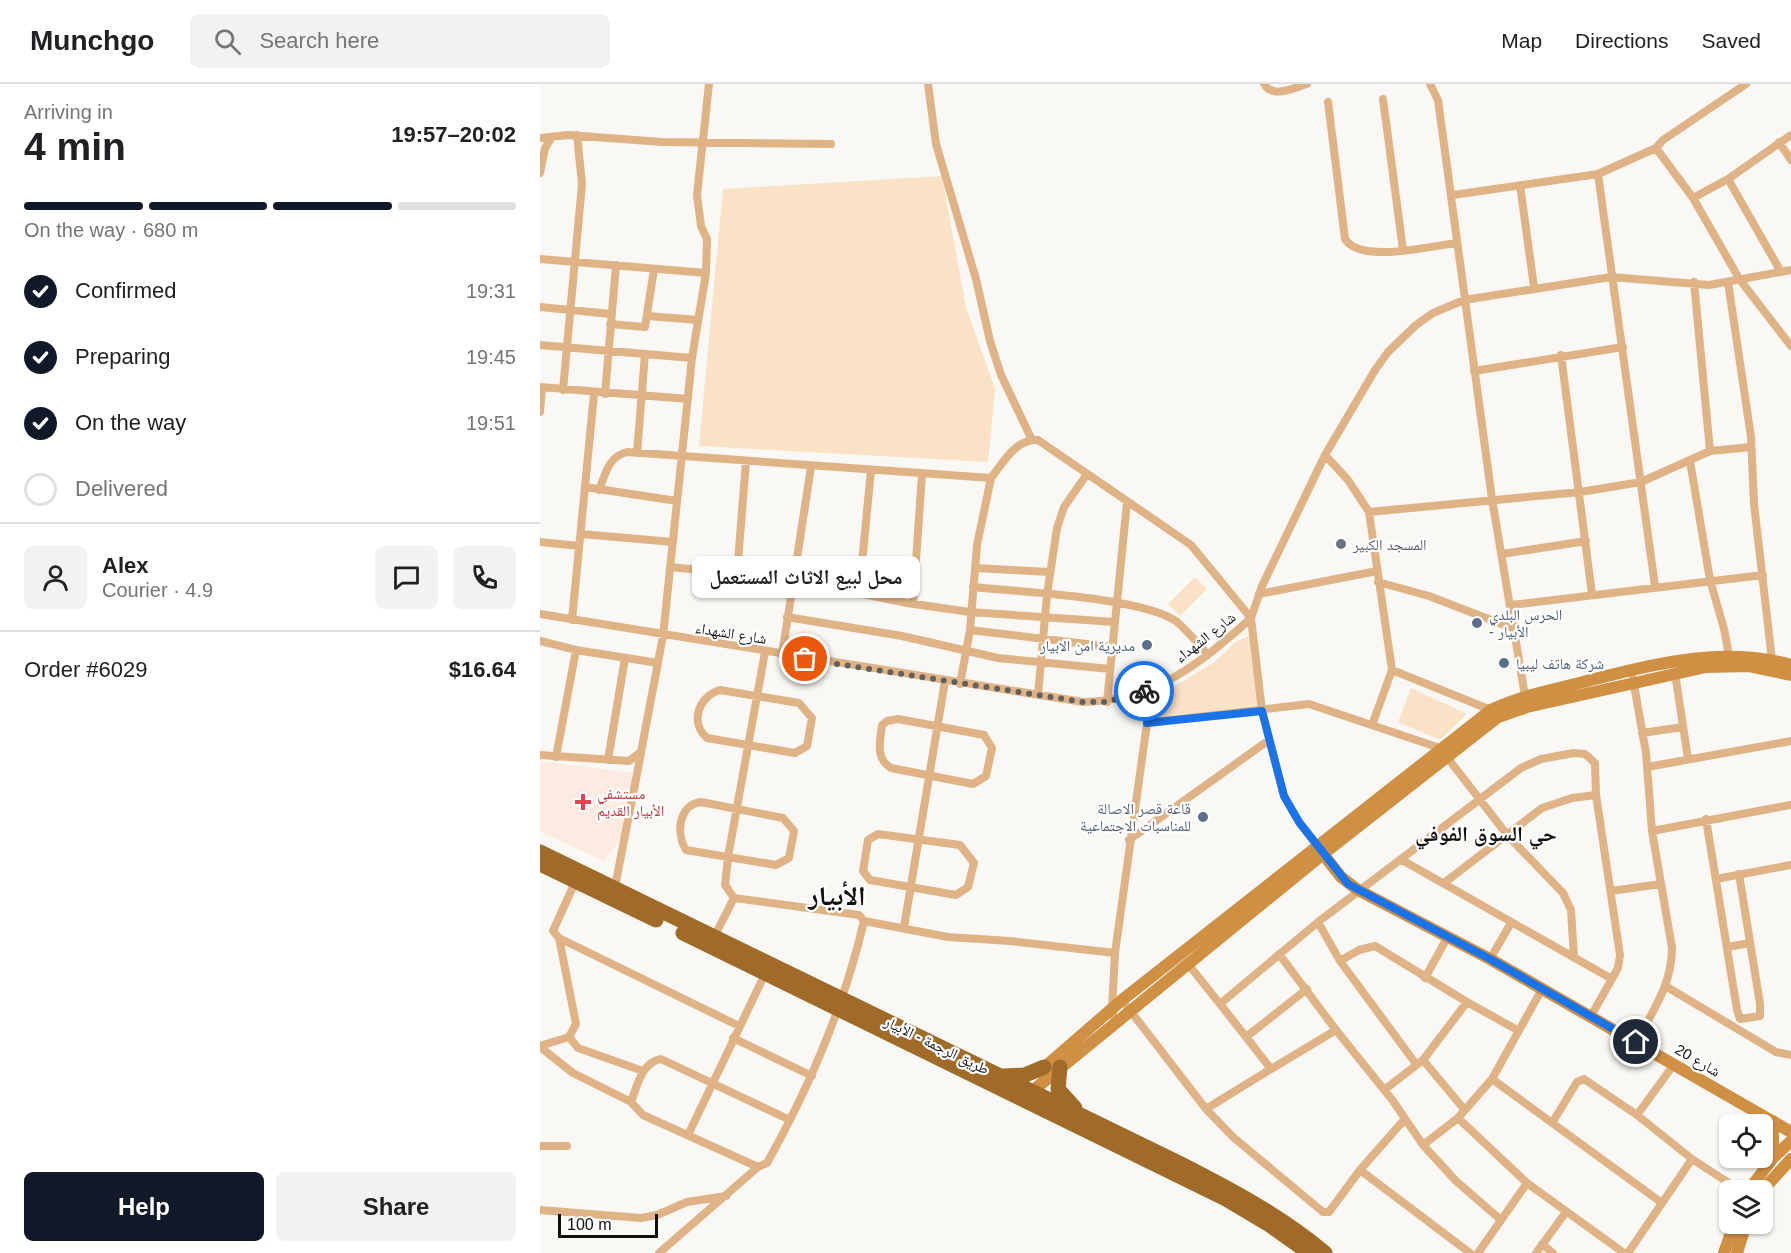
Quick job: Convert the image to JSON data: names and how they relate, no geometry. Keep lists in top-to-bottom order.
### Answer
{
  "streets": {
    "highway": ["طريق الرجمة - الأبيار"],
    "street": ["شارع الشهداء", "شارع 20"]
  },
  "districts": ["حي السوق الفوفي", "الأبيار"],
  "places": {
    "other": [
      "المسجد الكبير",
      "الحرس البلدي - الأبيار",
      "مديرية امن الابيار",
      "محل لبيع الاثاث المستعمل",
      "شركة هاتف ليبيا",
      "قاعة قصر الاصالة للمناسبات الاجتماعية"
    ],
    "health": ["مستشفي الأبيار القديم"]
  },
  "scale_bar": "100 m",
  "page": {
    "header": "Munchgo",
    "search": "Search here",
    "nav": ["Map", "Directions", "Saved"],
    "heading": ["4 min", "Arriving in", "19:57–20:02"],
    "panel": [
      "Alex",
      "Courier · 4.9",
      "Order #6029",
      "$16.64"
    ],
    "bar": "On the way · 680 m",
    "list": [
      ["Confirmed", "19:31"],
      ["Preparing", "19:45"],
      ["On the way", "19:51"],
      "Delivered"
    ],
    "bubble": "محل لبيع الاثاث المستعمل",
    "buttons": ["Help", "Share"],
    "scale": "100 m"
  }
}
